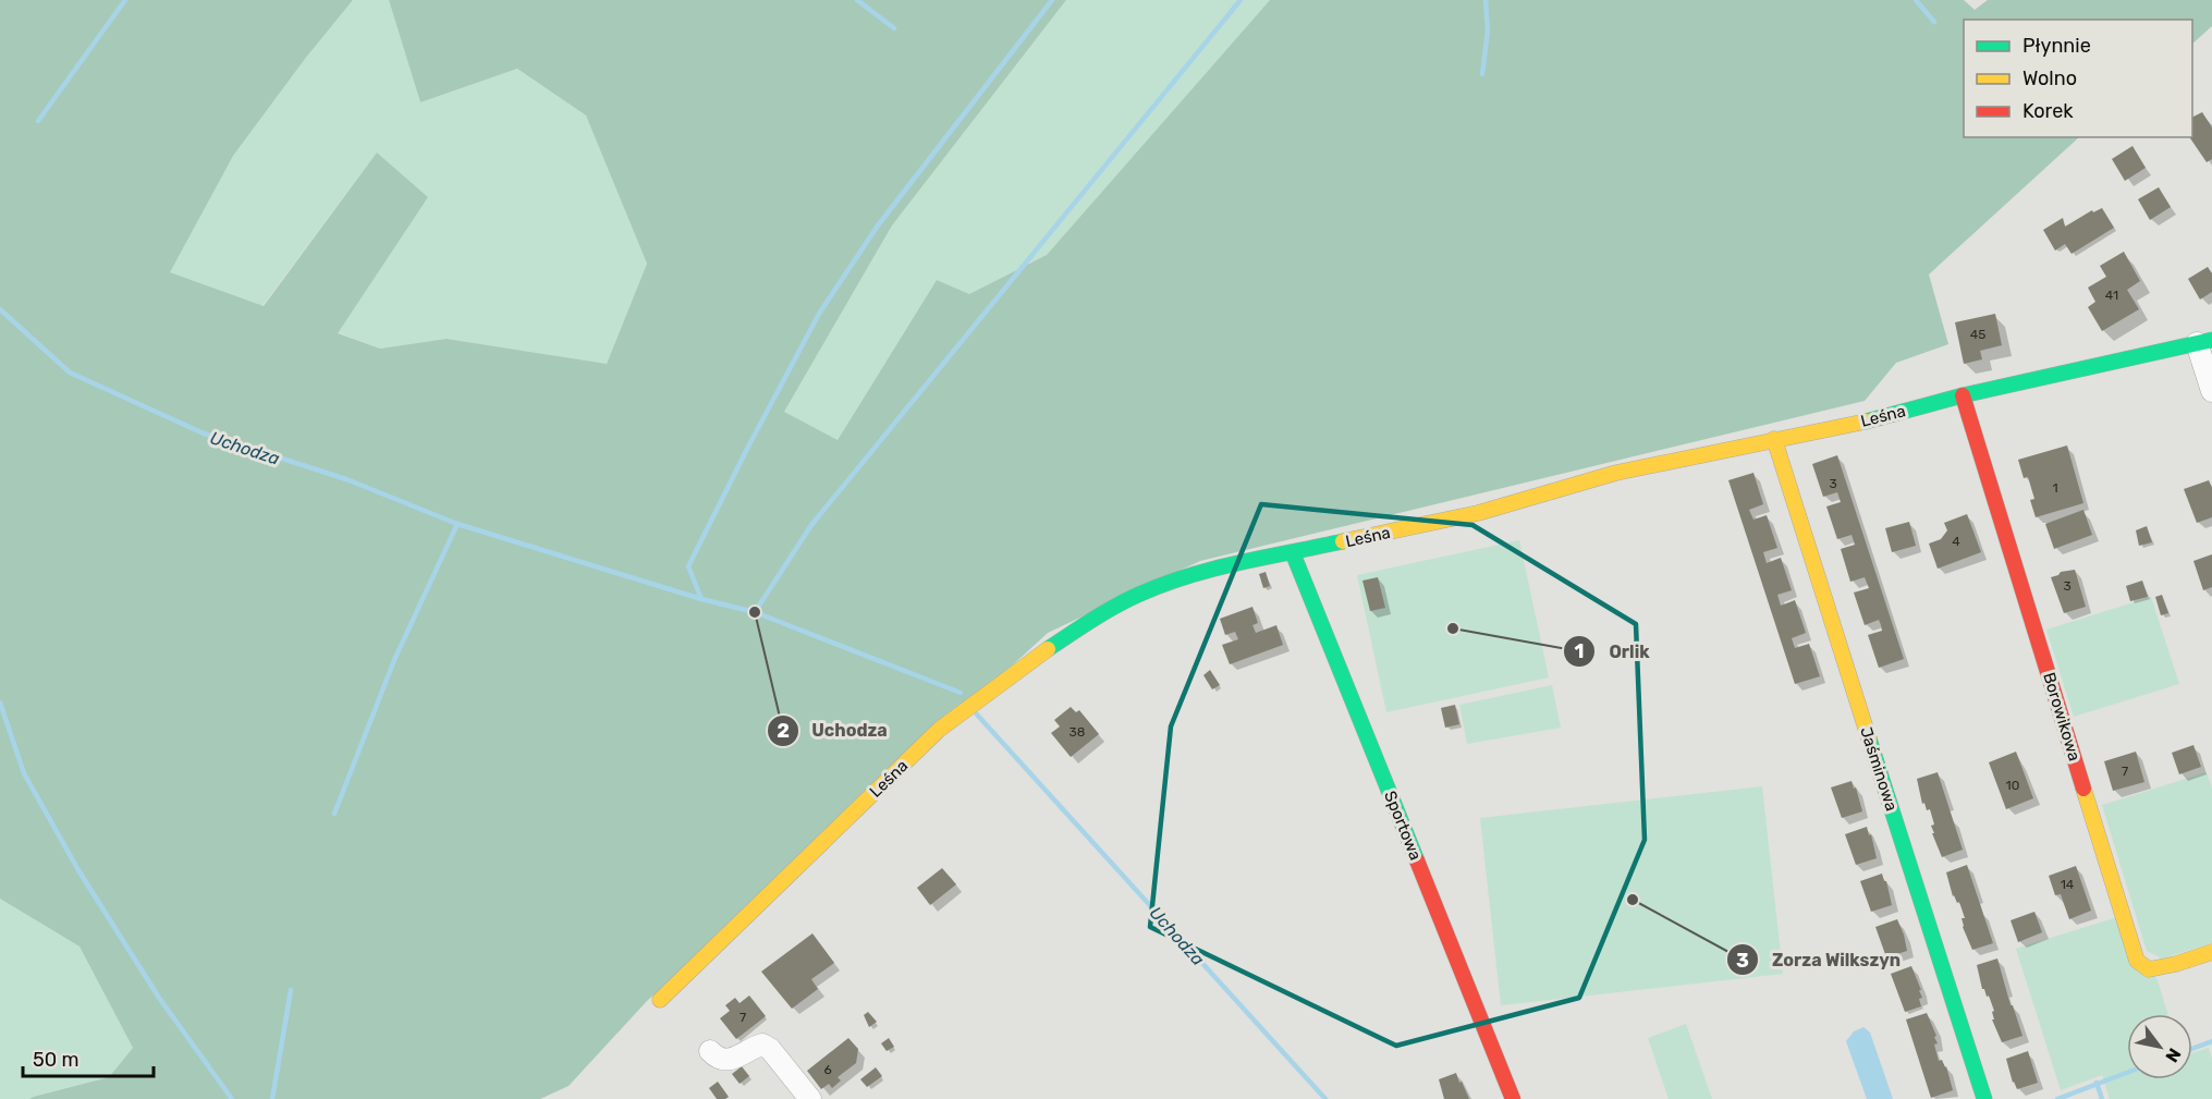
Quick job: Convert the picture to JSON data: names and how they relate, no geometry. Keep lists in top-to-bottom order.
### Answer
{
  "streets": {
    "street": [
      "Leśna",
      "Borowikowa",
      "Jaśminowa",
      "Sportowa"
    ]
  },
  "crossings": [
    ["Leśna", "Borowikowa"],
    ["Leśna", "Jaśminowa"],
    ["Leśna", "Sportowa"]
  ],
  "water": ["Uchodza"],
  "places": ["Uchodza", "Orlik", "Zorza Wilkszyn"],
  "house_numbers": [
    "41",
    "45",
    "3",
    "1",
    "4",
    "3",
    "38",
    "7",
    "10",
    "14",
    "7",
    "6"
  ],
  "legend": ["Płynnie", "Wolno", "Korek"],
  "scale_bar": "50 m",
  "north": "bottom right"
}
